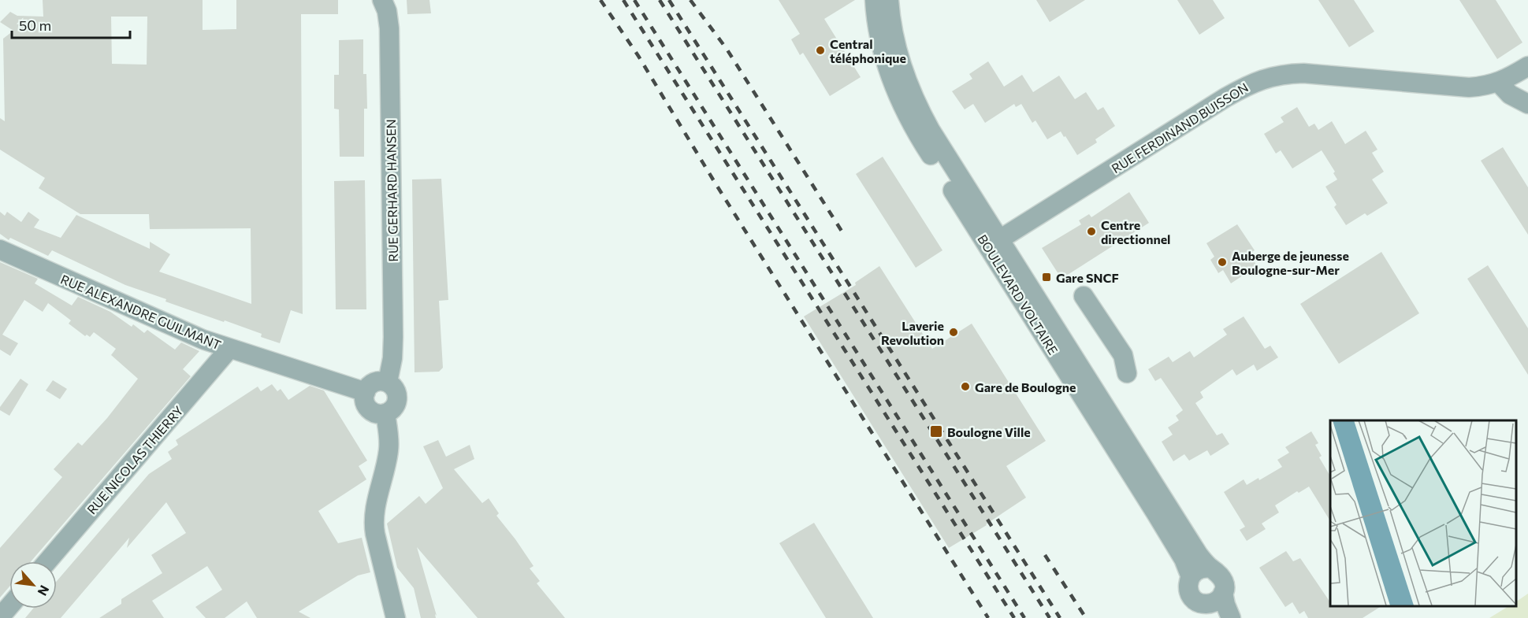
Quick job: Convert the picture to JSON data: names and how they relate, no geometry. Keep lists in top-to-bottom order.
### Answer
{
  "streets": {
    "street": [
      "RUE FERDINAND BUISSON",
      "RUE GERHARD HANSEN",
      "BOULEVARD VOLTAIRE",
      "RUE ALEXANDRE GUILMANT",
      "RUE NICOLAS THIERRY"
    ]
  },
  "crossings": [
    ["RUE FERDINAND BUISSON", "BOULEVARD VOLTAIRE"],
    ["RUE GERHARD HANSEN", "RUE ALEXANDRE GUILMANT"],
    ["RUE ALEXANDRE GUILMANT", "RUE NICOLAS THIERRY"]
  ],
  "places": {
    "other": [
      "Central téléphonique",
      "Centre directionnel",
      "Auberge de jeunesse Boulogne-sur-Mer",
      "Laverie Revolution",
      "Gare de Boulogne"
    ],
    "transit": ["Gare SNCF", "Boulogne Ville"]
  },
  "scale_bar": "50 m",
  "north": "bottom right"
}
